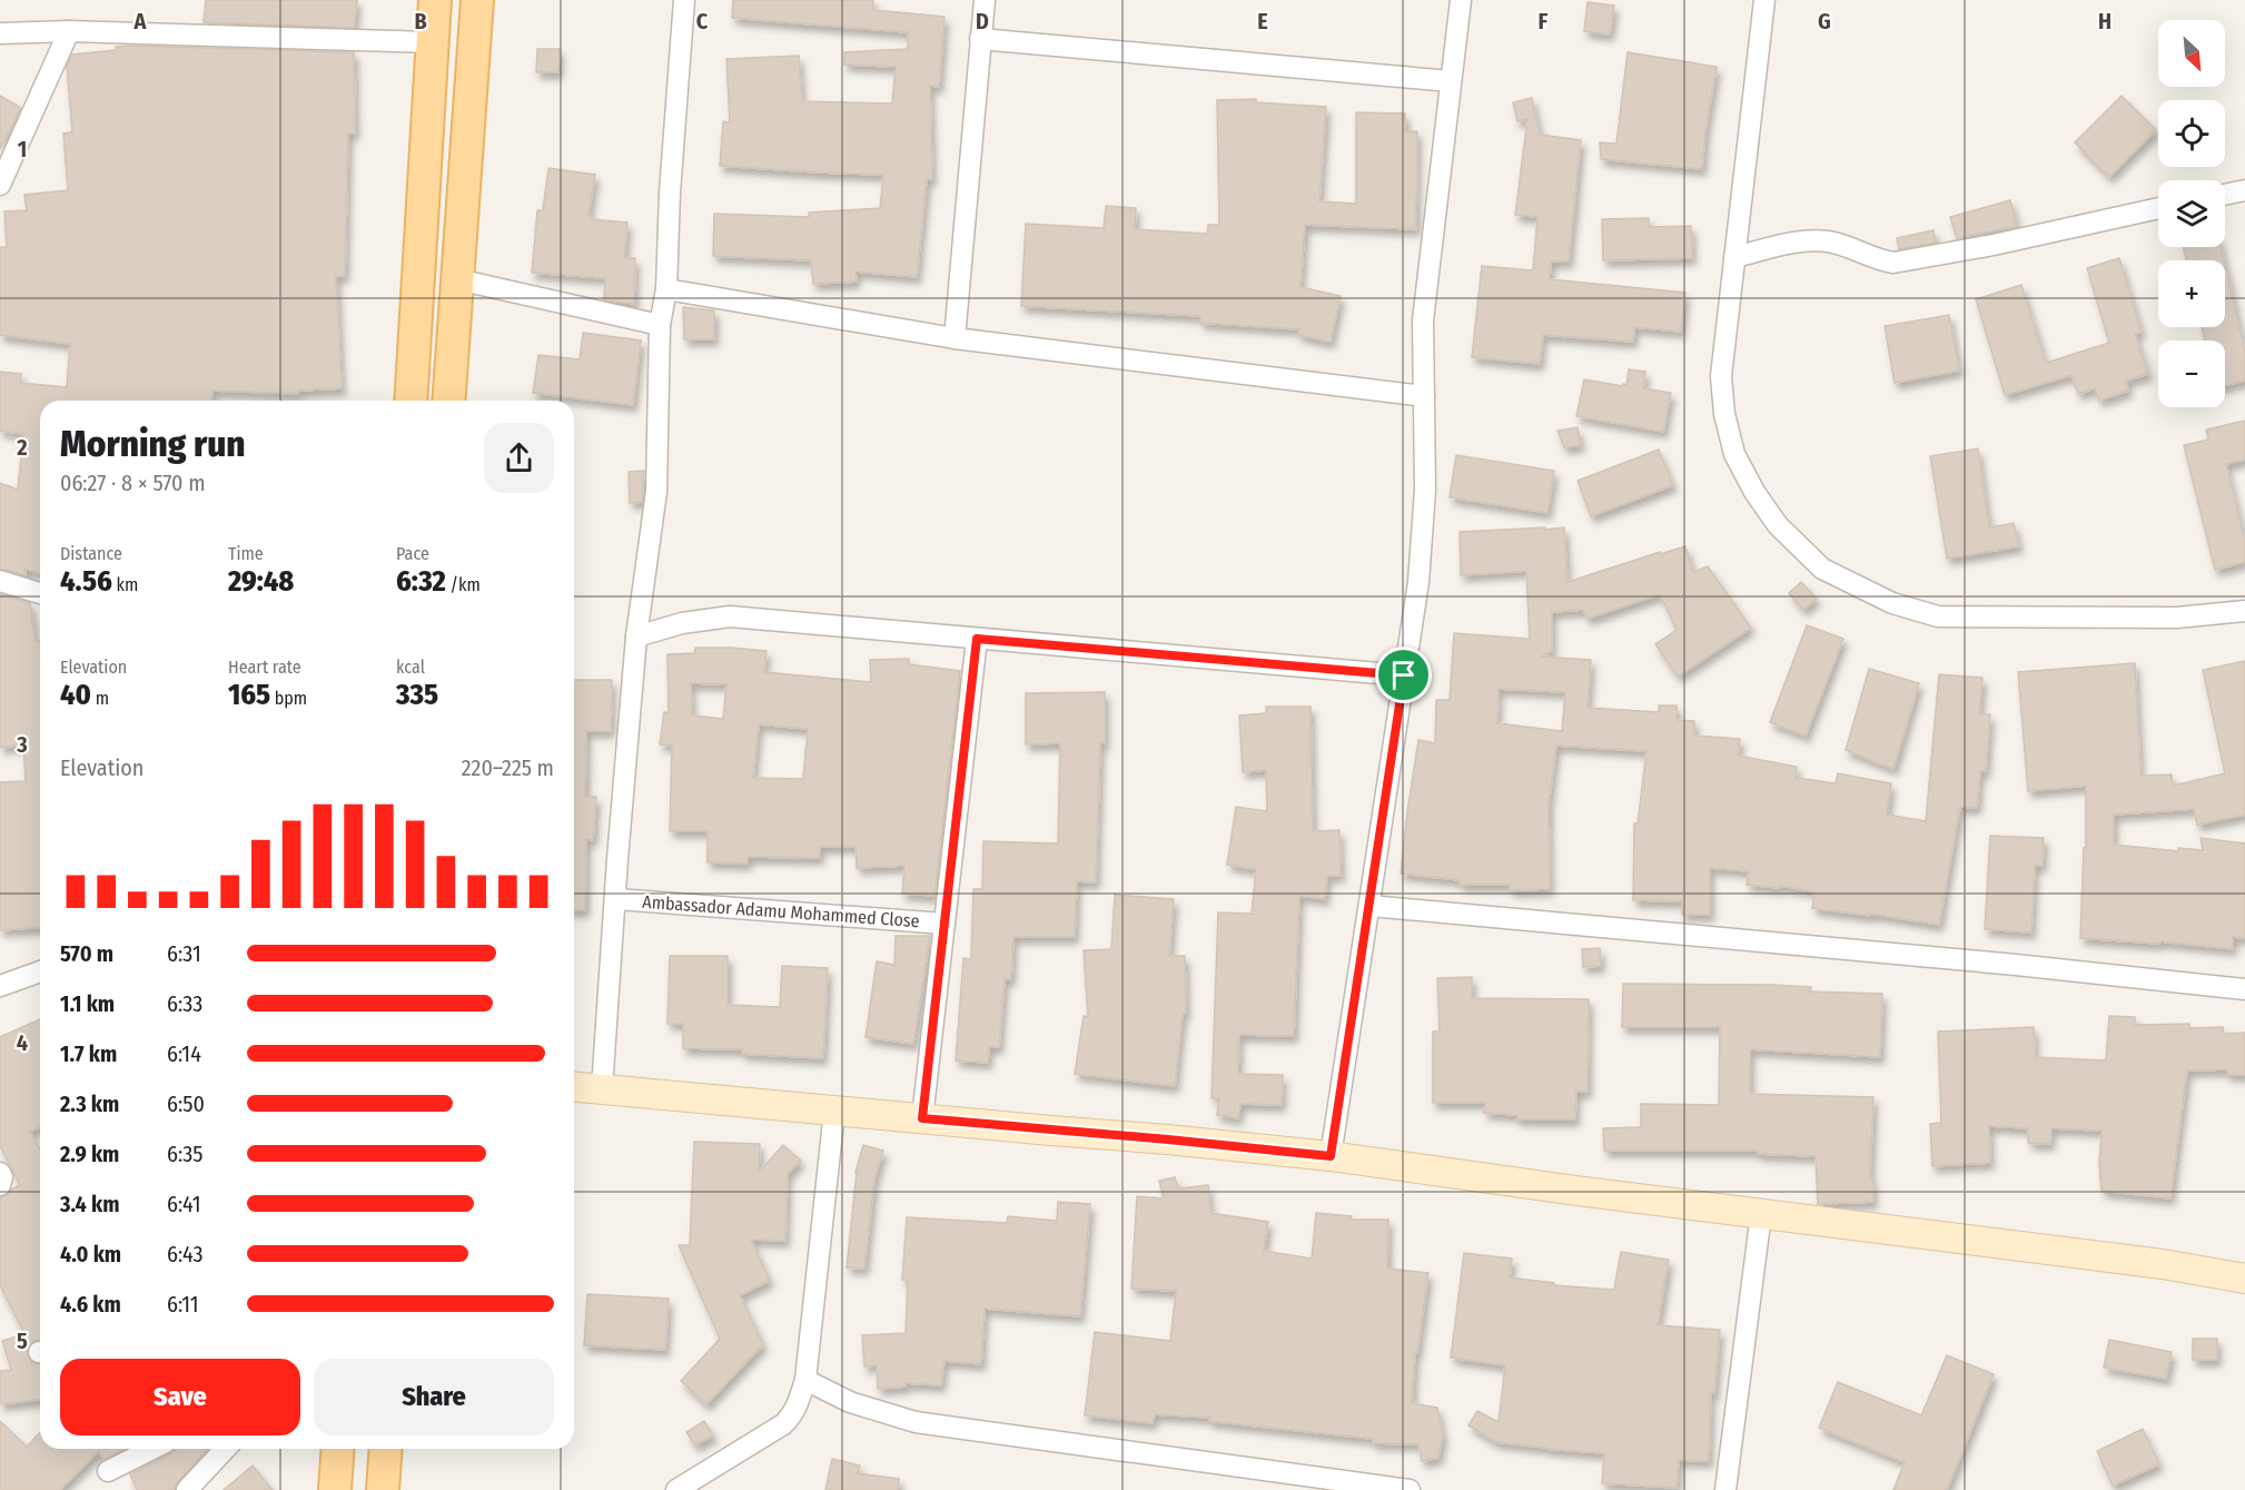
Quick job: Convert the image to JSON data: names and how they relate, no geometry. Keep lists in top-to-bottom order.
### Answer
{
  "streets": {
    "street": ["Ambassador Adamu Mohammed Close"]
  },
  "north": "bottom right",
  "page": {
    "map_buttons": ["+", "−"],
    "heading": ["Morning run", "06:27 · 8 × 570 m"],
    "stats": [
      ["Distance", "4.56 km"],
      ["Time", "29:48"],
      ["Pace", "6:32 /km"],
      ["Elevation", "40 m"],
      ["Heart rate", "165 bpm"],
      ["kcal", "335"]
    ],
    "chart": ["Elevation", "220–225 m"],
    "list": [
      {
        "name": "570 m",
        "note": "6:31"
      },
      {
        "name": "1.1 km",
        "note": "6:33"
      },
      {
        "name": "1.7 km",
        "note": "6:14"
      },
      {
        "name": "2.3 km",
        "note": "6:50"
      },
      {
        "name": "2.9 km",
        "note": "6:35"
      },
      {
        "name": "3.4 km",
        "note": "6:41"
      },
      {
        "name": "4.0 km",
        "note": "6:43"
      },
      {
        "name": "4.6 km",
        "note": "6:11"
      }
    ],
    "buttons": ["Save", "Share"]
  },
  "grid": {
    "columns": [
      "A",
      "B",
      "C",
      "D",
      "E",
      "F",
      "G",
      "H"
    ],
    "rows": [
      "1",
      "2",
      "3",
      "4",
      "5"
    ]
  }
}
